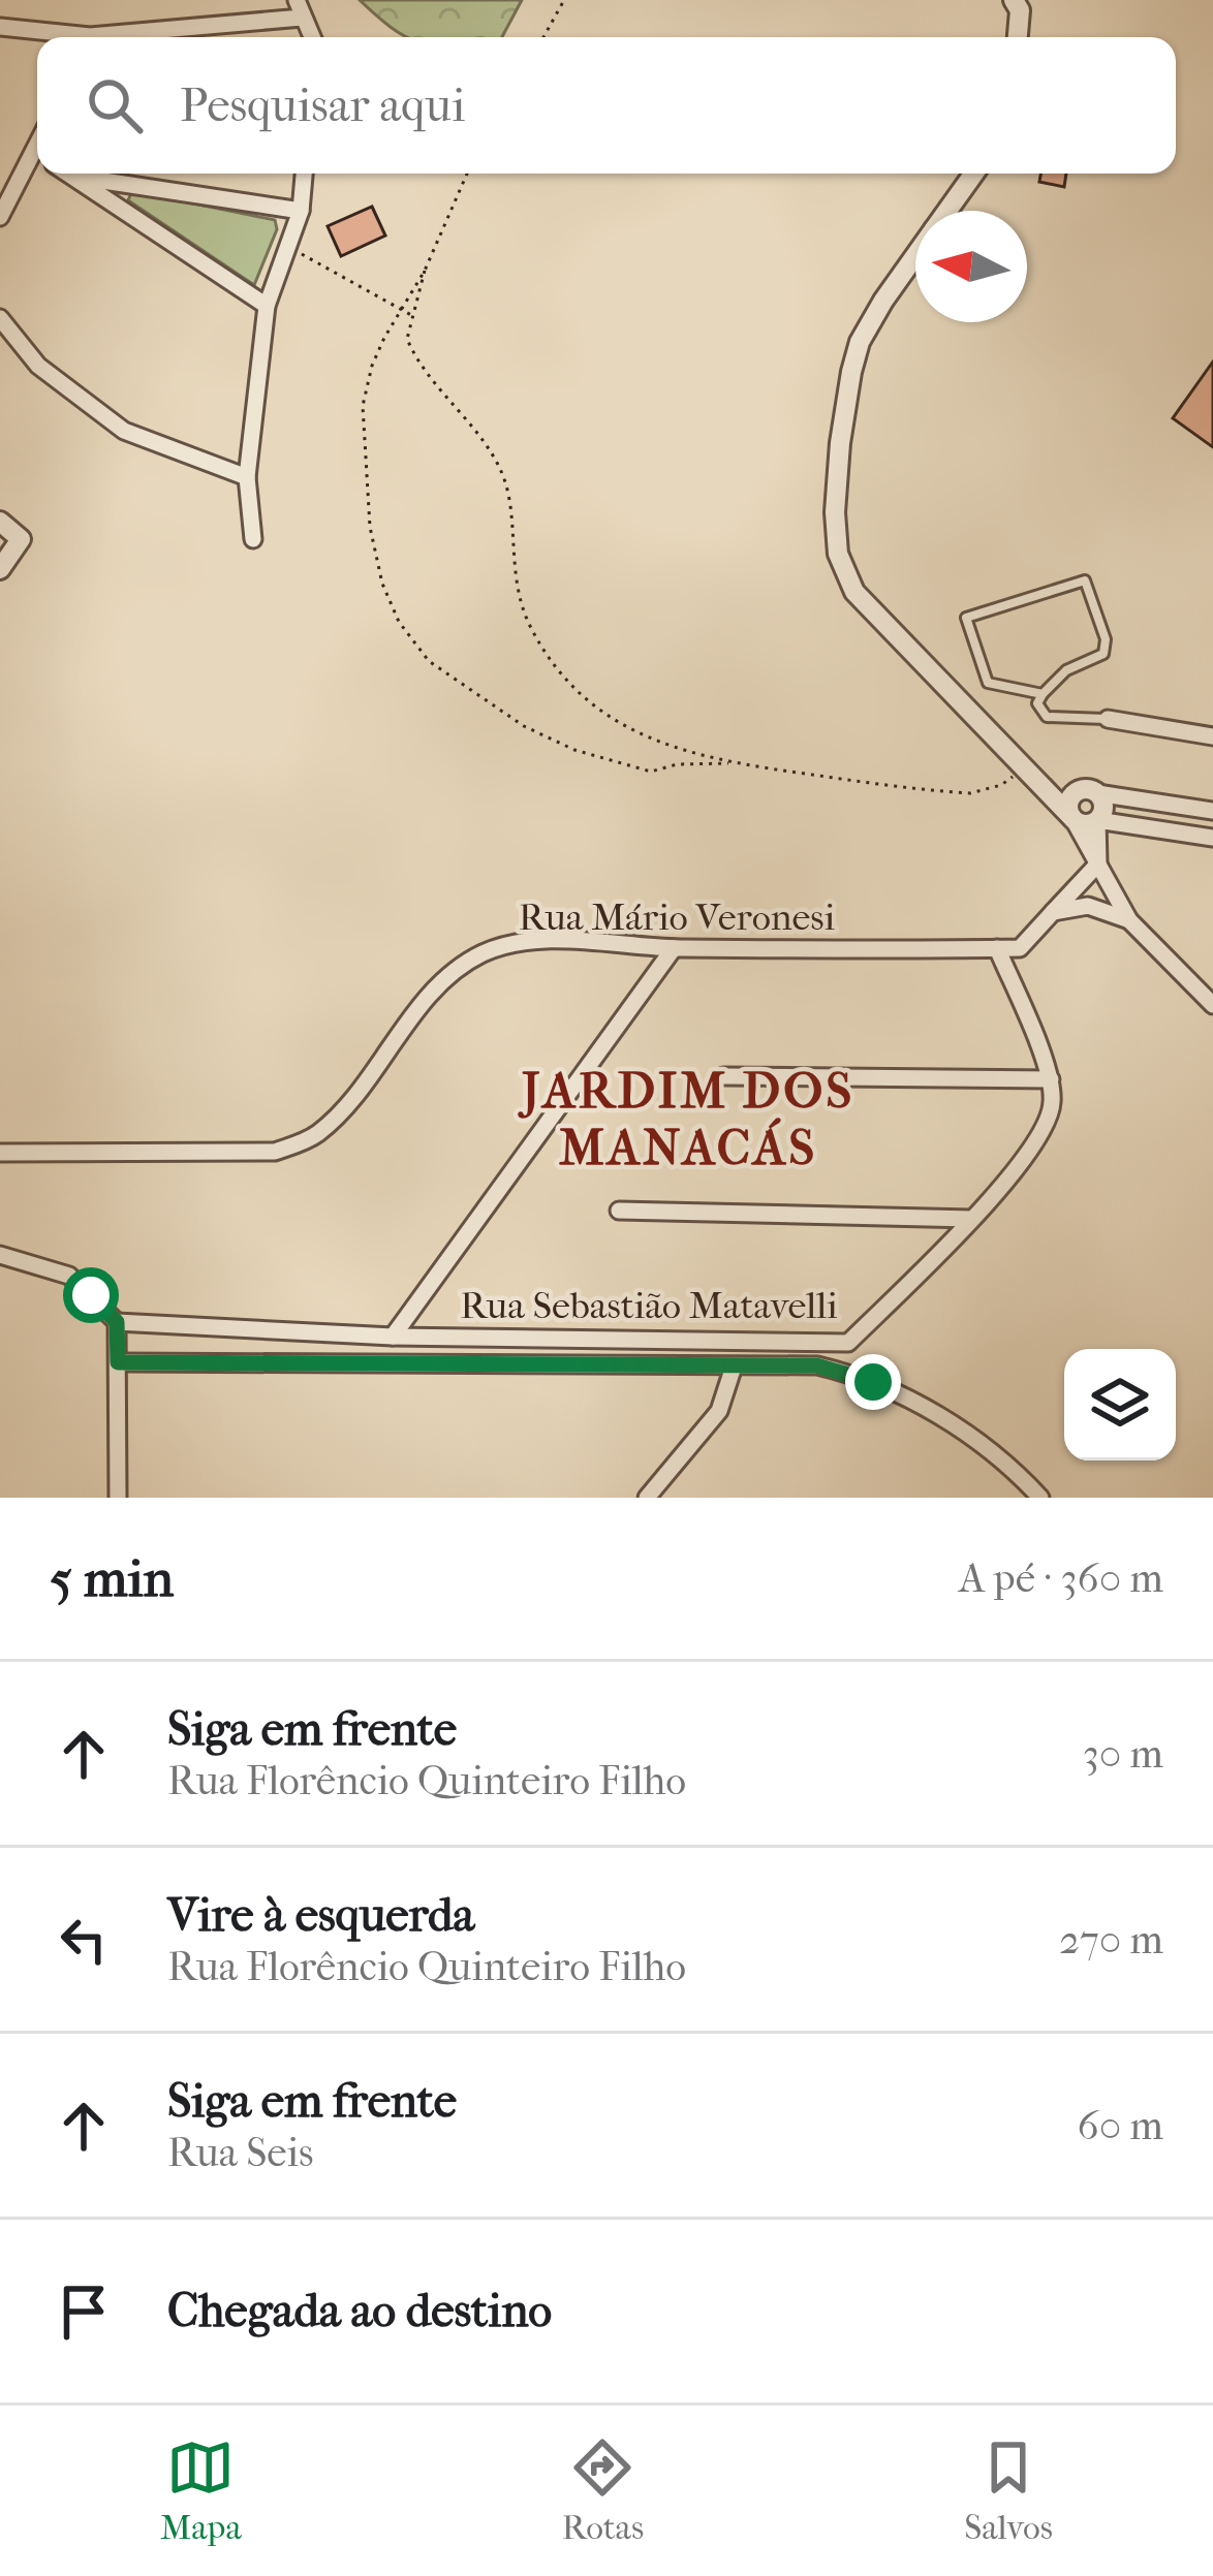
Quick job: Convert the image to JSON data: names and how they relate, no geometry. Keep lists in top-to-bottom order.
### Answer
{
  "streets": {
    "street": ["Rua Mário Veronesi", "Rua Sebastião Matavelli"]
  },
  "districts": ["JARDIM DOS MANACÁS"],
  "north": "left",
  "page": {
    "search": "Pesquisar aqui",
    "heading": ["5 min", "A pé · 360 m"],
    "list": [
      ["Siga em frente", "Rua Florêncio Quinteiro Filho", "30 m"],
      ["Vire à esquerda", "Rua Florêncio Quinteiro Filho", "270 m"],
      ["Siga em frente", "Rua Seis", "60 m"],
      "Chegada ao destino"
    ],
    "nav": ["Mapa", "Rotas", "Salvos"]
  }
}
